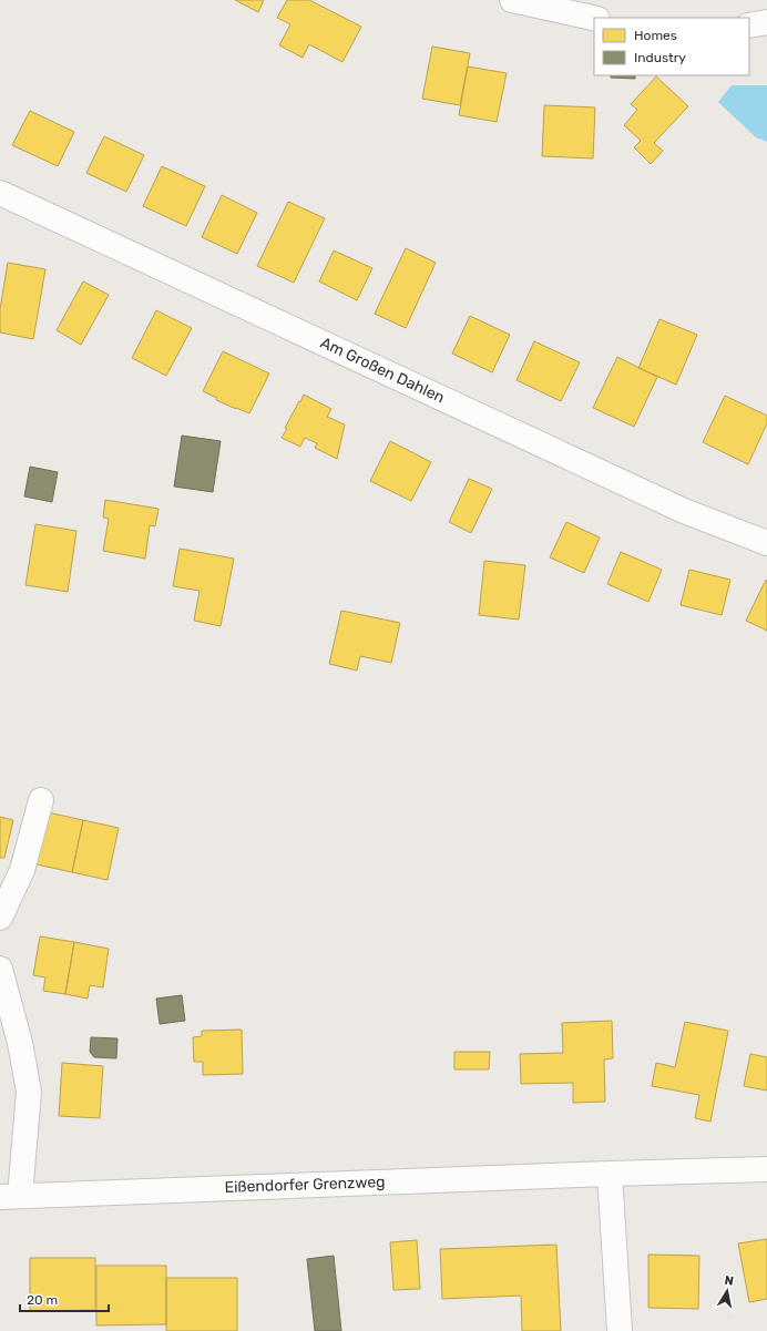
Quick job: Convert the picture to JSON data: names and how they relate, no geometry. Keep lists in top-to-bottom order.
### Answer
{
  "streets": {
    "street": ["Am Großen Dahlen", "Eißendorfer Grenzweg"]
  },
  "legend": ["Homes", "Industry"],
  "scale_bar": "20 m",
  "north": "top"
}
